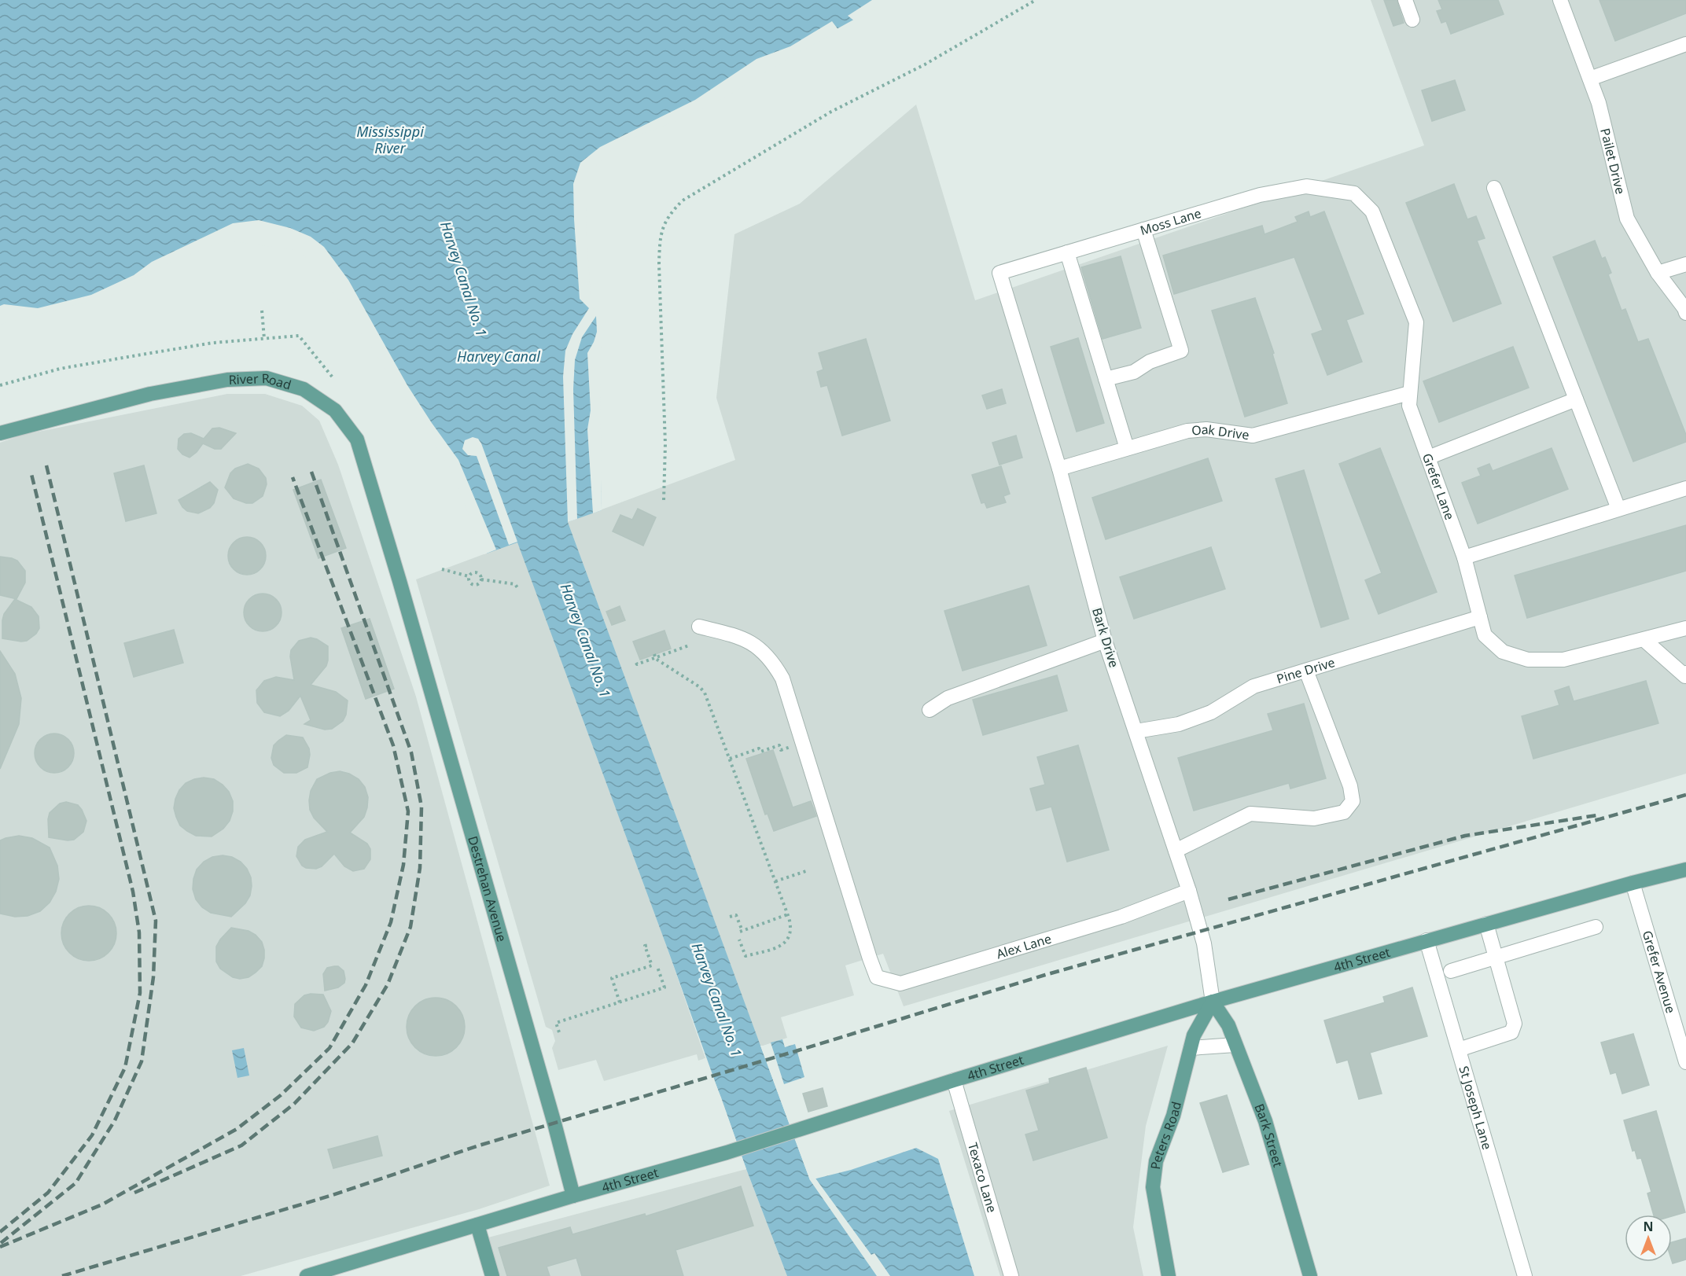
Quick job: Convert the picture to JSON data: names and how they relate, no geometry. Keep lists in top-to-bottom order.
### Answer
{
  "streets": {
    "main road": [
      "River Road",
      "Destrehan Avenue",
      "4th Street",
      "Peters Road",
      "Bark Street"
    ],
    "street": [
      "Pailet Drive",
      "Moss Lane",
      "Oak Drive",
      "Grefer Lane",
      "Bark Drive",
      "Pine Drive",
      "Alex Lane",
      "Grefer Avenue",
      "St Joseph Lane",
      "Texaco Lane"
    ]
  },
  "crossings": [
    ["Moss Lane", "Grefer Lane"],
    ["Moss Lane", "Bark Drive"],
    ["River Road", "Destrehan Avenue"],
    ["Oak Drive", "Grefer Lane"],
    ["Oak Drive", "Bark Drive"],
    ["Grefer Lane", "Pine Drive"],
    ["Bark Drive", "Pine Drive"],
    ["Bark Drive", "Alex Lane"],
    ["Bark Drive", "4th Street"],
    ["Bark Drive", "Peters Road"],
    ["Bark Drive", "Bark Street"],
    ["Destrehan Avenue", "4th Street"],
    ["4th Street", "Grefer Avenue"],
    ["4th Street", "St Joseph Lane"],
    ["4th Street", "Peters Road"],
    ["4th Street", "Bark Street"],
    ["4th Street", "Texaco Lane"],
    ["Peters Road", "Bark Street"]
  ],
  "water": ["Mississippi River", "Harvey Canal No. 1", "Harvey Canal"],
  "north": "top"
}
